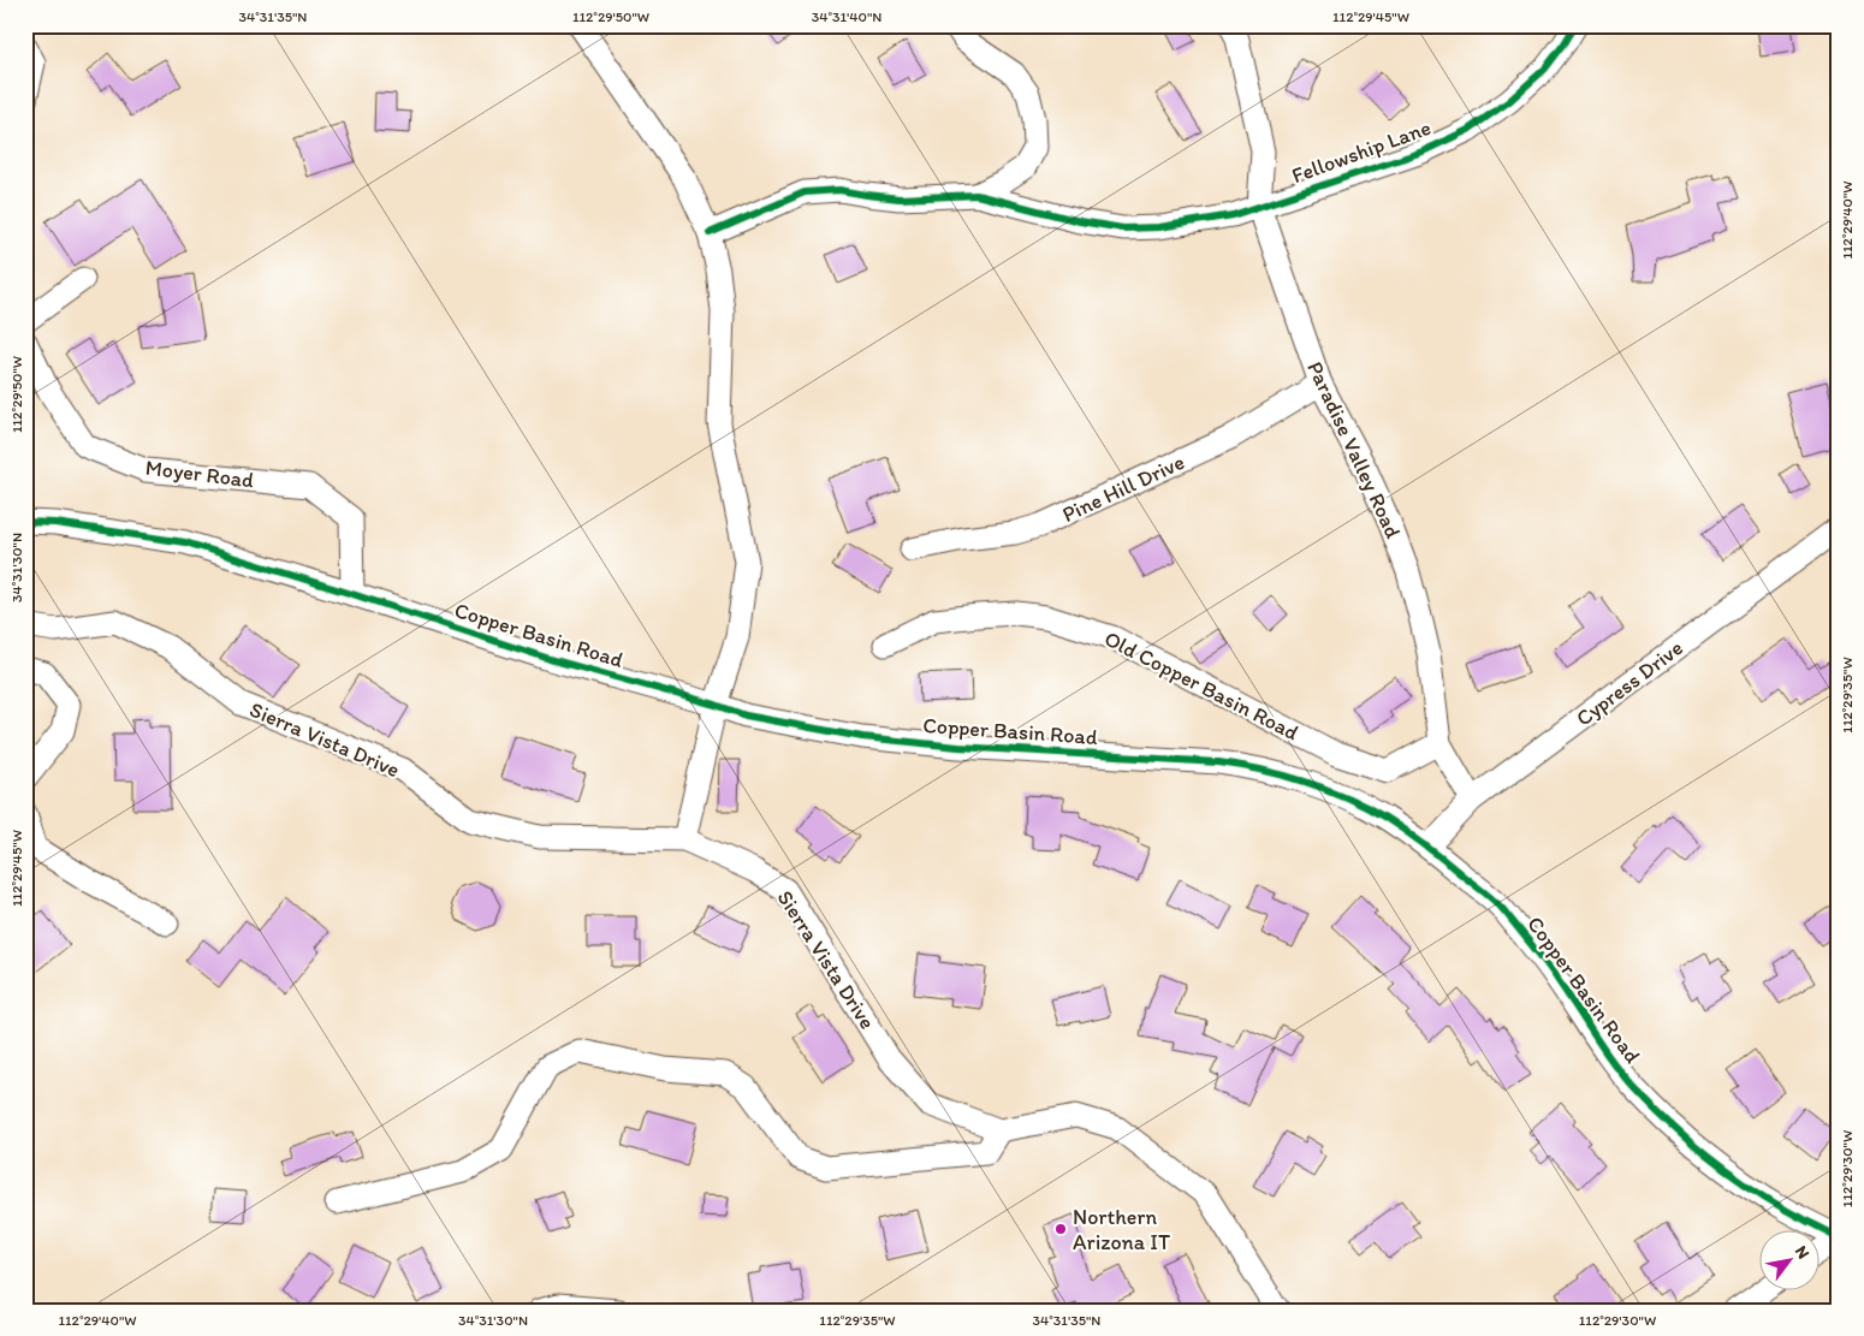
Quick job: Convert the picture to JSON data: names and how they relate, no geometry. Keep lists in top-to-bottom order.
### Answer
{
  "streets": {
    "street": [
      "Fellowship Lane",
      "Paradise Valley Road",
      "Moyer Road",
      "Pine Hill Drive",
      "Copper Basin Road",
      "Cypress Drive",
      "Old Copper Basin Road",
      "Sierra Vista Drive"
    ]
  },
  "crossings": [
    ["Fellowship Lane", "Paradise Valley Road"],
    ["Paradise Valley Road", "Pine Hill Drive"],
    ["Paradise Valley Road", "Cypress Drive"],
    ["Paradise Valley Road", "Old Copper Basin Road"],
    ["Moyer Road", "Copper Basin Road"],
    ["Copper Basin Road", "Cypress Drive"]
  ],
  "places": ["Northern Arizona IT"],
  "north": "top right",
  "coordinates": [
    "34°31'35\"N",
    "112°29'50\"W",
    "34°31'40\"N",
    "112°29'45\"W",
    "112°29'40\"W",
    "34°31'30\"N",
    "112°29'35\"W",
    "112°29'30\"W"
  ]
}
